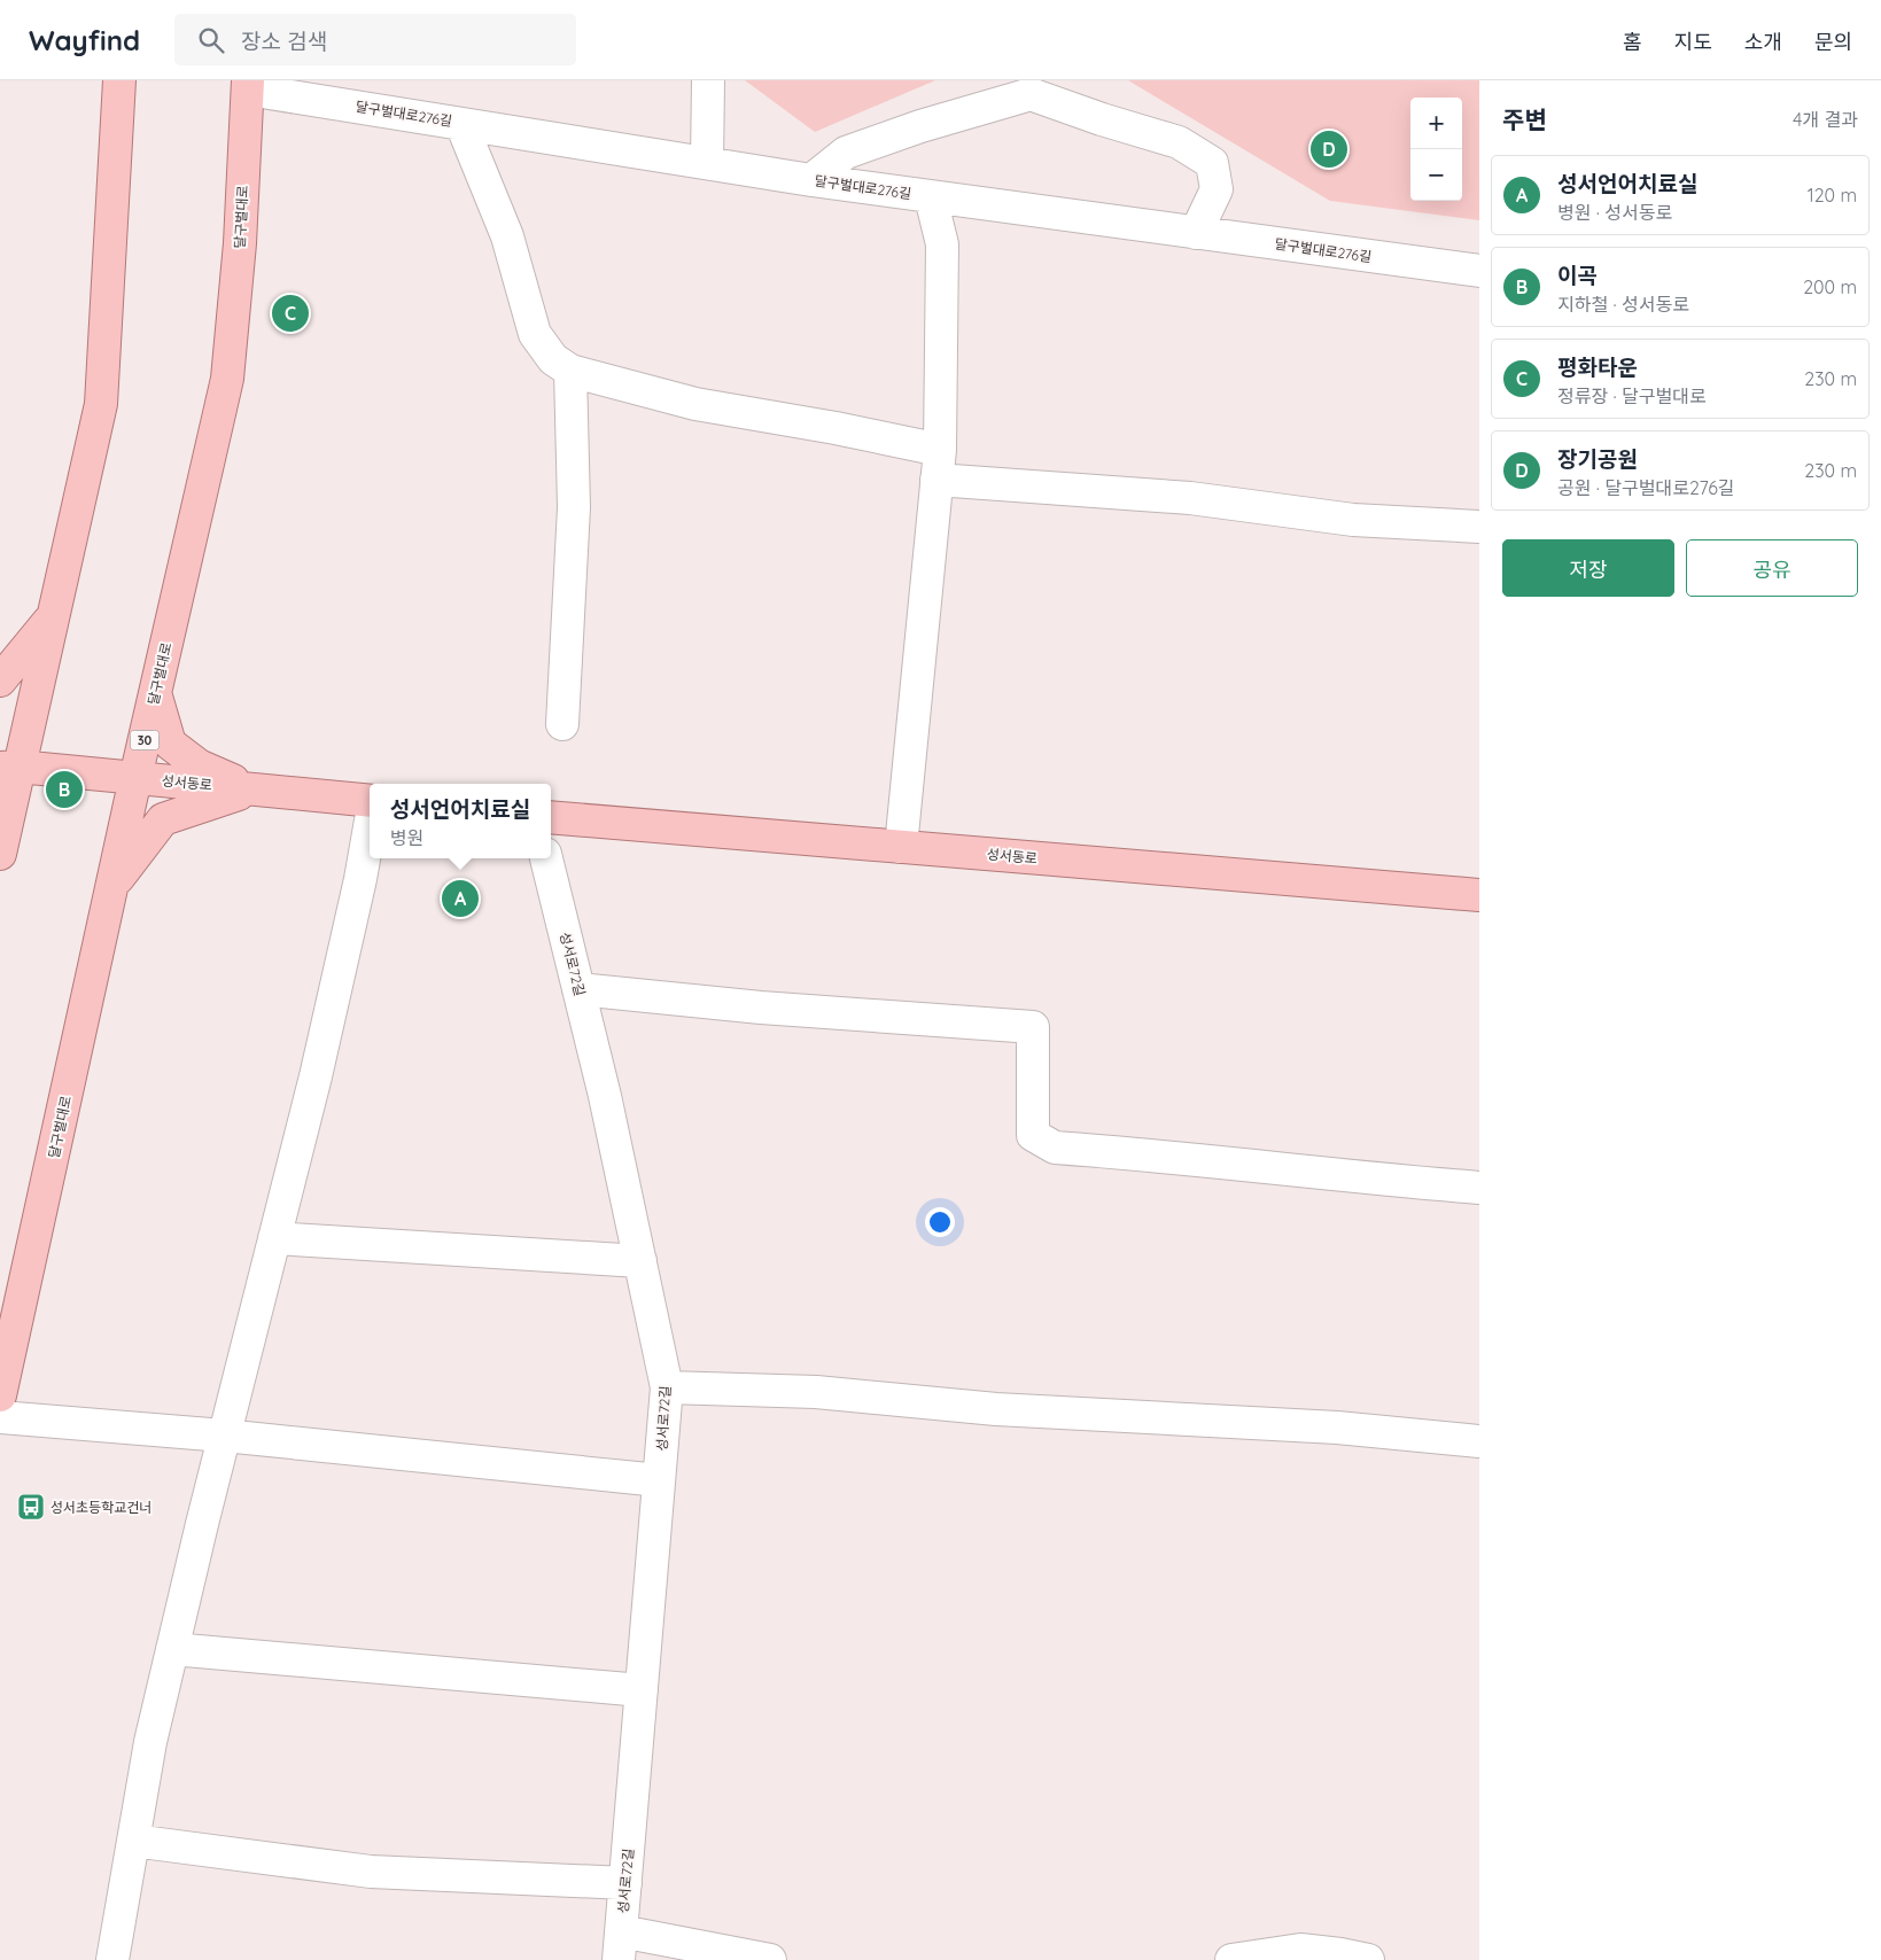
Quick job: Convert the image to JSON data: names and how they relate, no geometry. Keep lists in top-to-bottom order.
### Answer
{
  "streets": {
    "main road": ["달구벌대로", "30", "성서동로"],
    "street": ["달구벌대로276길", "성서로72길"]
  },
  "crossings": [
    ["달구벌대로276길", "달구벌대로"],
    ["달구벌대로", "성서동로"]
  ],
  "places": {
    "bus stop": ["성서초등학교건너"]
  },
  "page": {
    "header": "Wayfind",
    "search": "장소 검색",
    "nav": [
      "홈",
      "지도",
      "소개",
      "문의"
    ],
    "heading": ["주변", "4개 결과"],
    "map_buttons": ["+", "−"],
    "pins": [
      "D",
      "C",
      "B",
      "A"
    ],
    "list": [
      {
        "mark": "A",
        "name": "성서언어치료실",
        "note": "병원 · 성서동로",
        "value": "120 m"
      },
      {
        "mark": "B",
        "name": "이곡",
        "note": "지하철 · 성서동로",
        "value": "200 m"
      },
      {
        "mark": "C",
        "name": "평화타운",
        "note": "정류장 · 달구벌대로",
        "value": "230 m"
      },
      {
        "mark": "D",
        "name": "장기공원",
        "note": "공원 · 달구벌대로276길",
        "value": "230 m"
      }
    ],
    "buttons": ["저장", "공유"],
    "popup": ["성서언어치료실", "병원"]
  }
}
